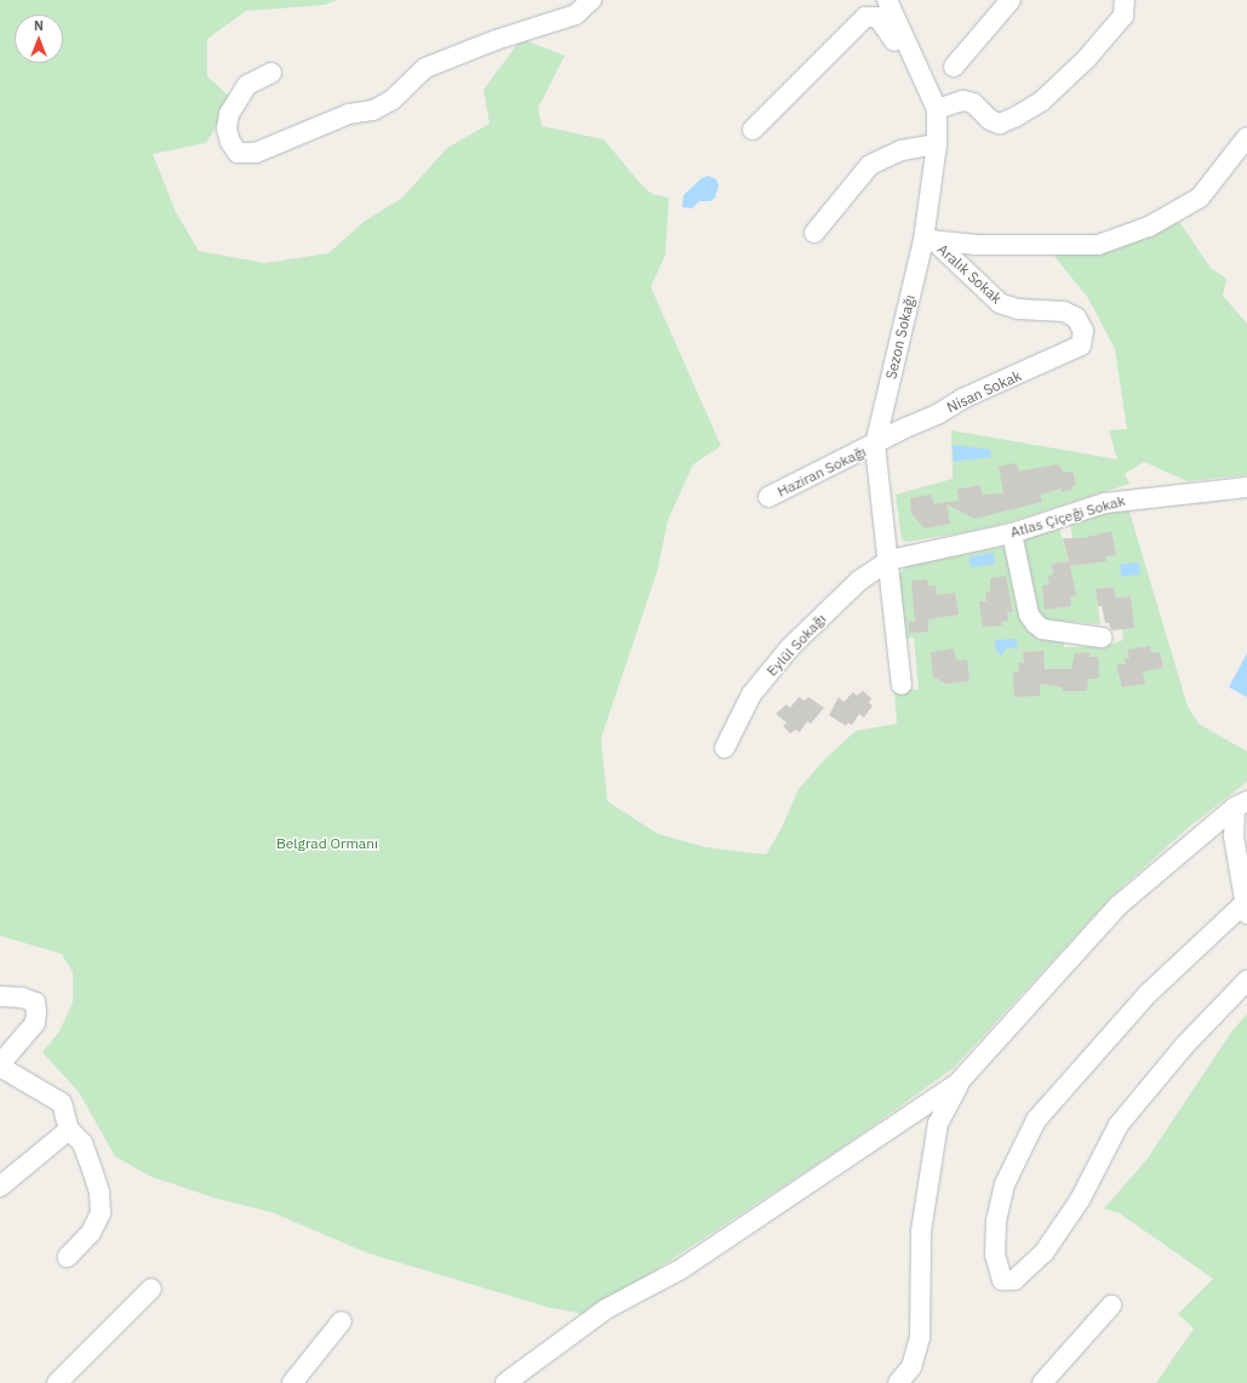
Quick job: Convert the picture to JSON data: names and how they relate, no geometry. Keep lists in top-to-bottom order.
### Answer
{
  "streets": {
    "street": [
      "Aralık Sokak",
      "Sezon Sokağı",
      "Nisan Sokak",
      "Haziran Sokağı",
      "Atlas Çiçeği Sokak",
      "Eylül Sokağı"
    ]
  },
  "crossings": [
    ["Aralık Sokak", "Sezon Sokağı"],
    ["Aralık Sokak", "Nisan Sokak"],
    ["Sezon Sokağı", "Nisan Sokak"],
    ["Sezon Sokağı", "Haziran Sokağı"],
    ["Sezon Sokağı", "Atlas Çiçeği Sokak"],
    ["Sezon Sokağı", "Eylül Sokağı"],
    ["Nisan Sokak", "Haziran Sokağı"],
    ["Atlas Çiçeği Sokak", "Eylül Sokağı"]
  ],
  "parks": ["Belgrad Ormanı"],
  "north": "top"
}
